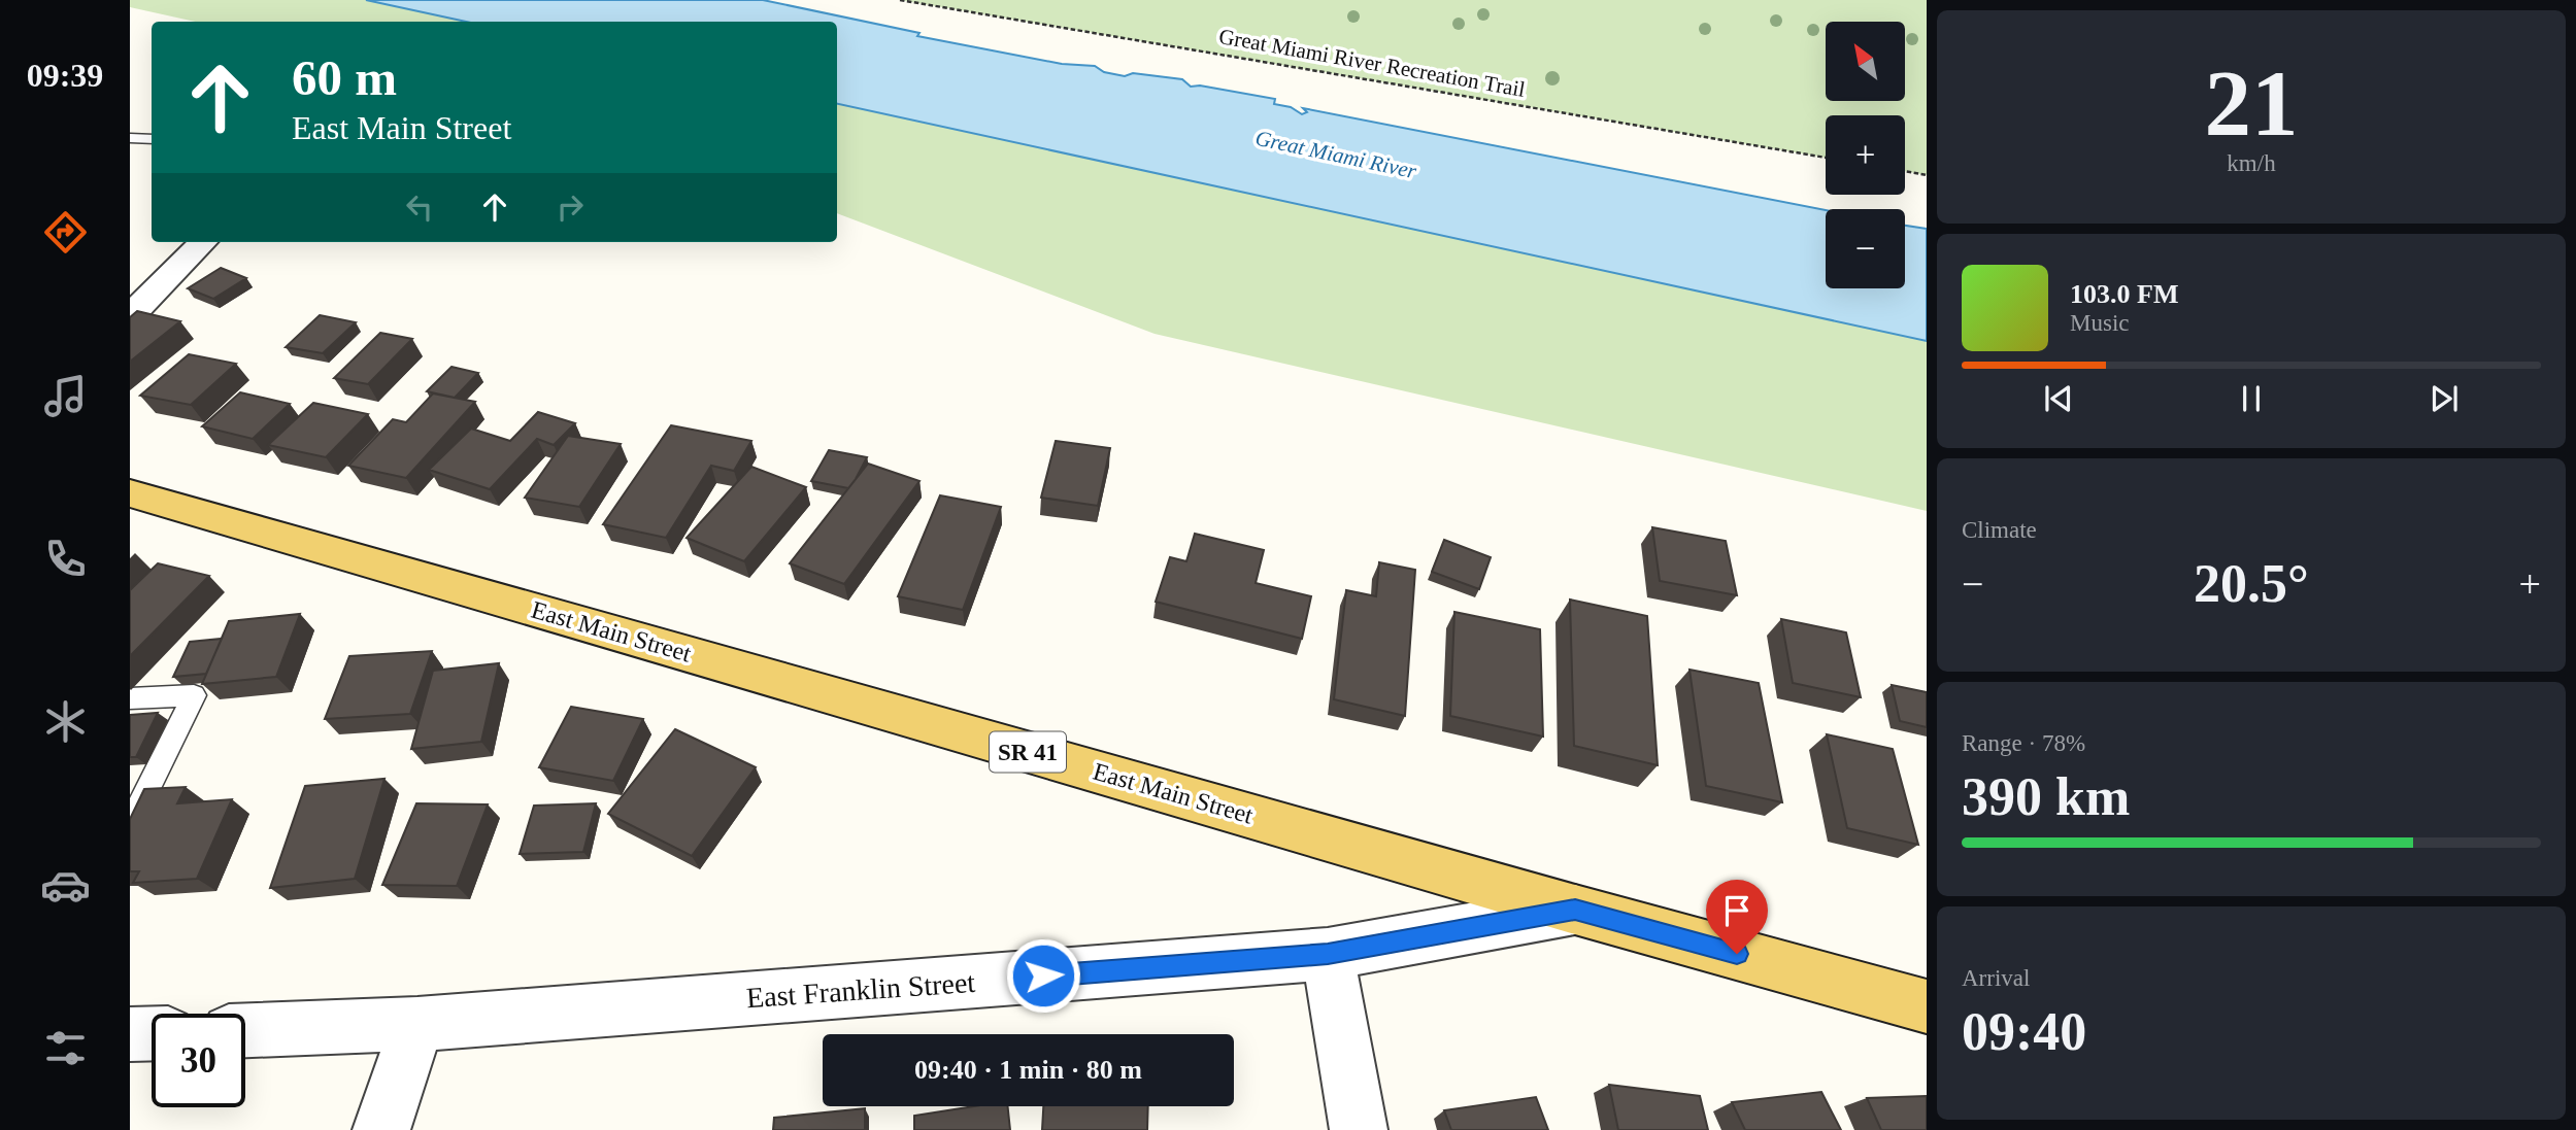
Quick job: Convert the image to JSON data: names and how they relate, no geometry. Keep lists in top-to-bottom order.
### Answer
{
  "streets": {
    "main road": ["East Main Street", "SR 41"],
    "street": ["East Franklin Street"],
    "path": ["Great Miami River Recreation Trail"]
  },
  "crossings": [
    ["East Main Street", "East Franklin Street"]
  ],
  "water": ["Great Miami River"],
  "north": "top left",
  "page": {
    "tabs": "09:39",
    "tile": [
      ["21", "km/h"],
      "Climate",
      ["Range · 78%", "390 km"],
      ["Arrival", "09:40"]
    ],
    "map_buttons": ["+", "−"],
    "turn": ["60 m", "East Main Street"],
    "song": ["103.0 FM", "Music"],
    "heat": ["−", "20.5°", "+"],
    "limit": "30",
    "trip": "09:40 · 1 min · 80 m"
  }
}
